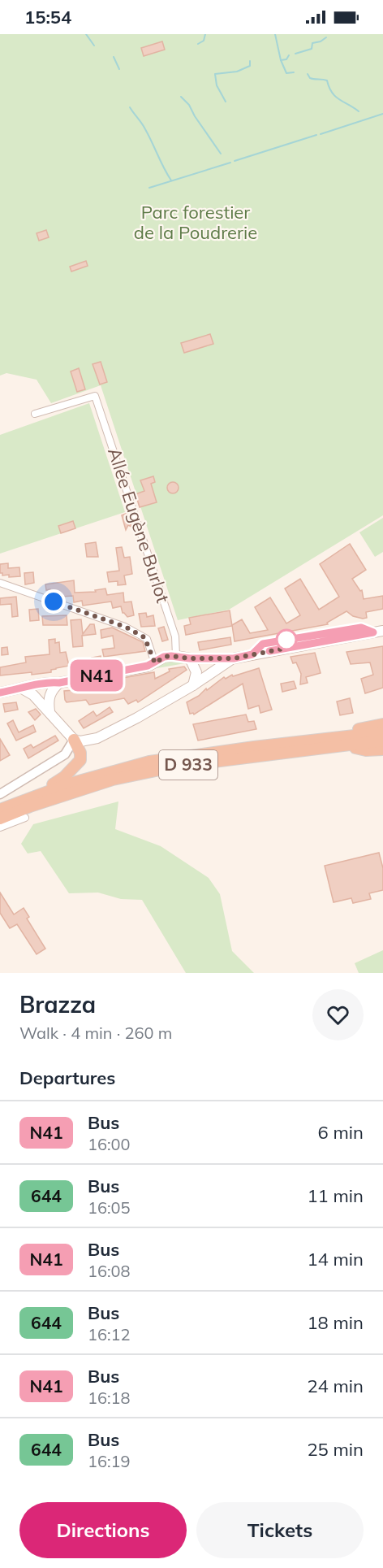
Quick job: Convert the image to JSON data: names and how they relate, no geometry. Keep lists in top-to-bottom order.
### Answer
{
  "streets": {
    "highway": ["D 933"],
    "street": ["Allée Eugène Burlot"]
  },
  "parks": ["Parc forestier de la Poudrerie"],
  "lines": ["bus line N41"],
  "page": {
    "status": "15:54",
    "on_map": "N41",
    "heading": [
      ["Brazza", "Walk · 4 min · 260 m"],
      "Departures"
    ],
    "list": [
      {
        "mark": "N41",
        "name": "Bus",
        "note": "16:00",
        "value": "6 min"
      },
      {
        "mark": "644",
        "name": "Bus",
        "note": "16:05",
        "value": "11 min"
      },
      {
        "mark": "N41",
        "name": "Bus",
        "note": "16:08",
        "value": "14 min"
      },
      {
        "mark": "644",
        "name": "Bus",
        "note": "16:12",
        "value": "18 min"
      },
      {
        "mark": "N41",
        "name": "Bus",
        "note": "16:18",
        "value": "24 min"
      },
      {
        "mark": "644",
        "name": "Bus",
        "note": "16:19",
        "value": "25 min"
      }
    ],
    "buttons": ["Directions", "Tickets"]
  }
}
